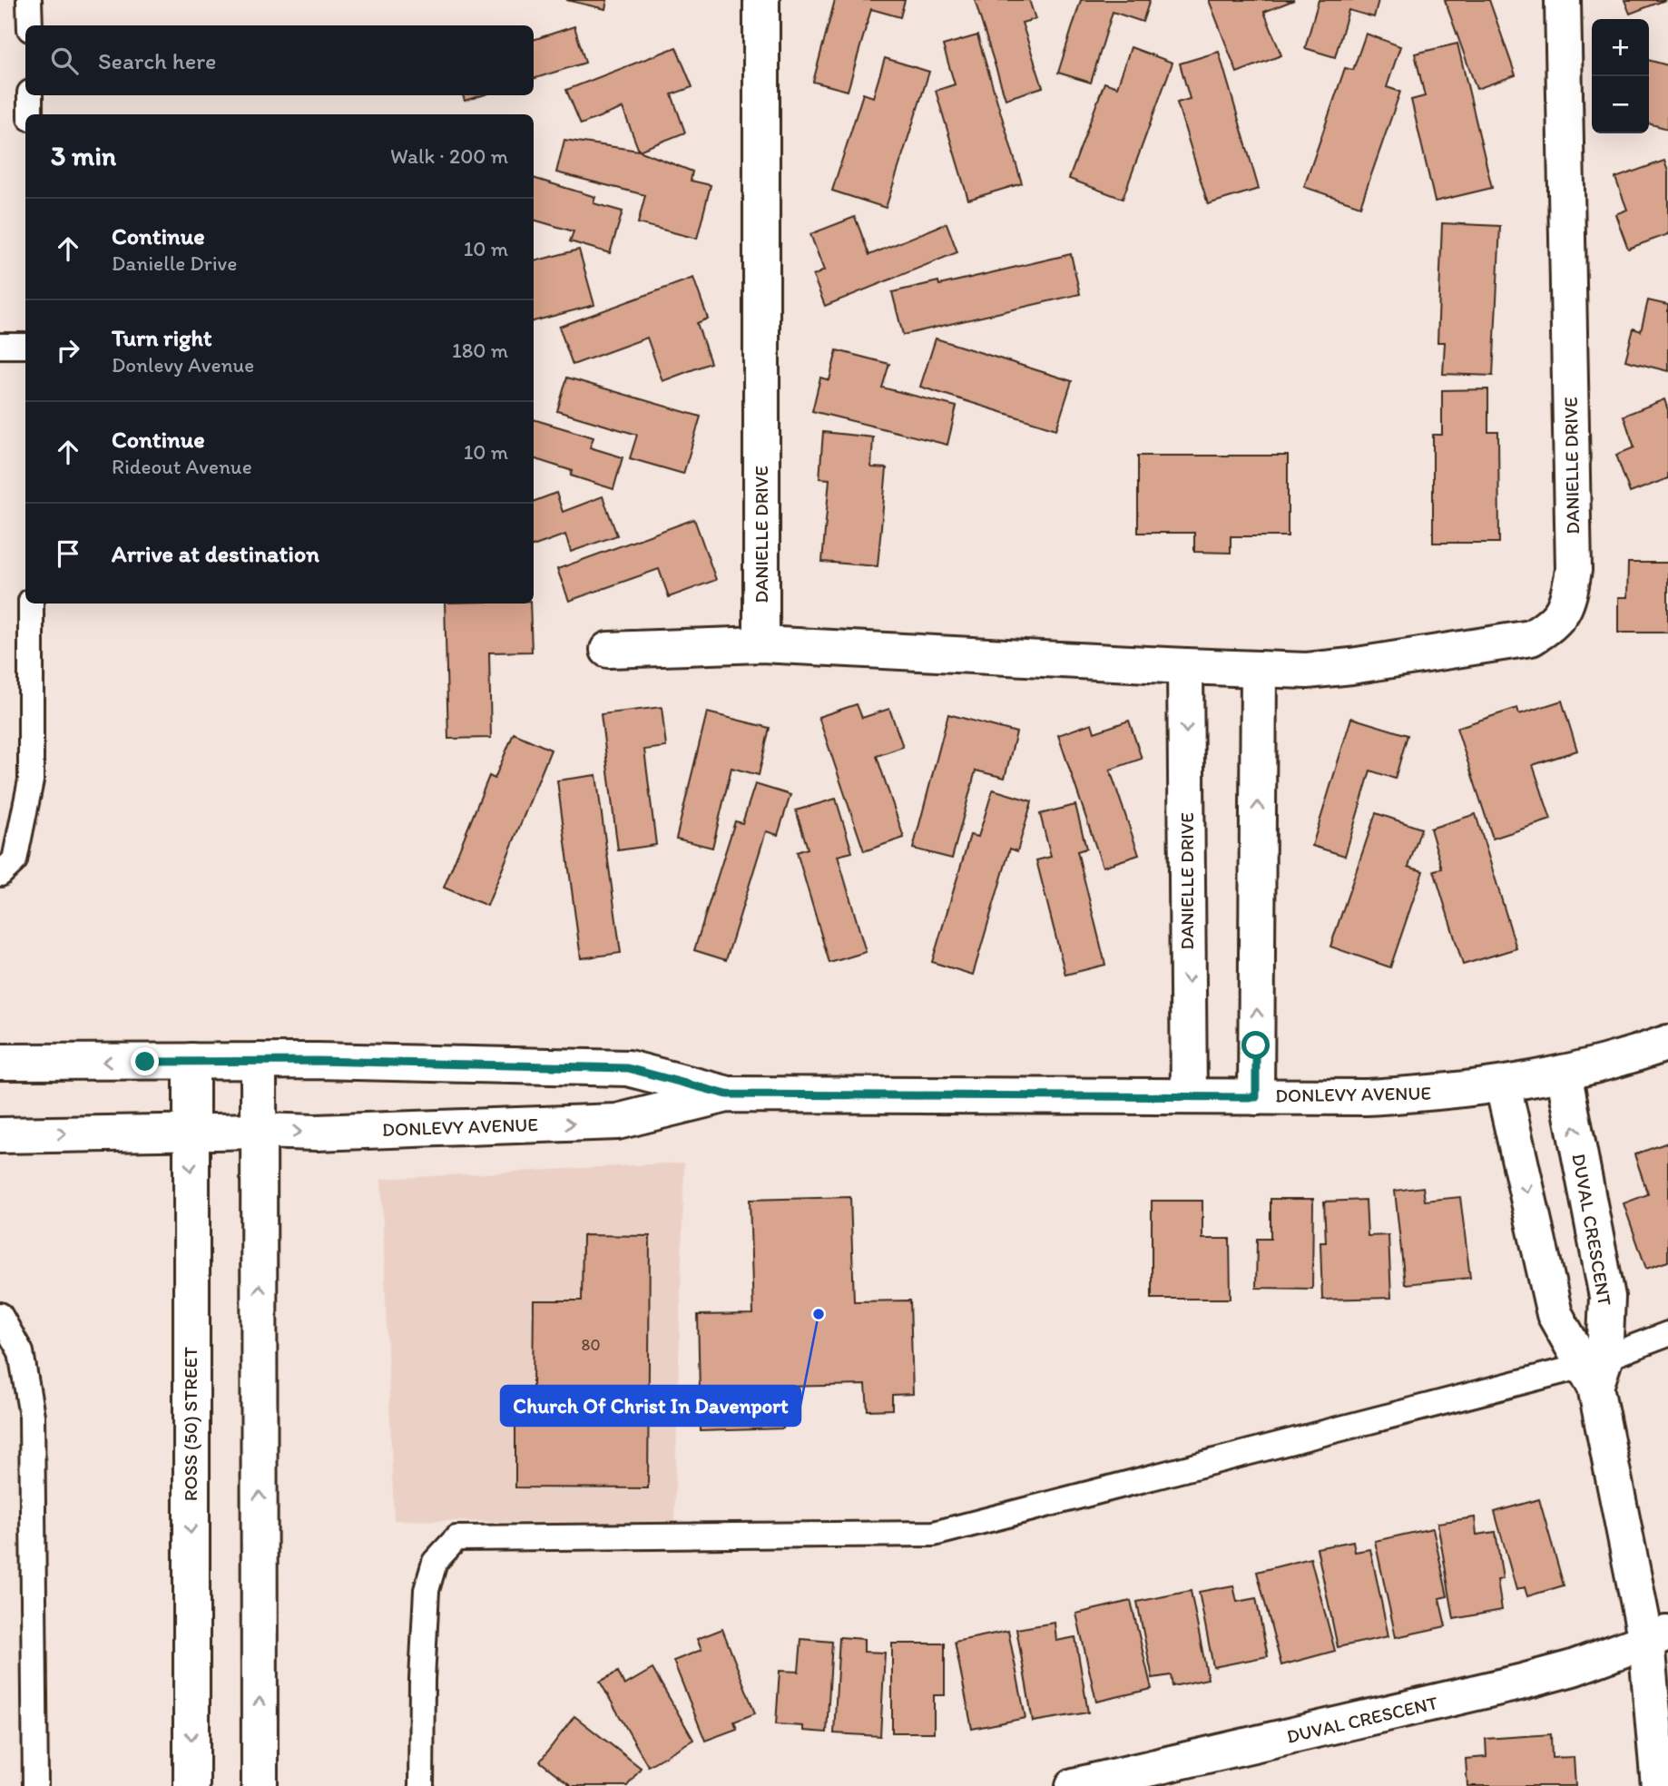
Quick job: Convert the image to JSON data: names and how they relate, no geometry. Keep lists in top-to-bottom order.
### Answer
{
  "streets": {
    "street": [
      "DANIELLE DRIVE",
      "DONLEVY AVENUE",
      "DUVAL CRESCENT",
      "ROSS (50) STREET"
    ]
  },
  "crossings": [
    ["DANIELLE DRIVE", "DONLEVY AVENUE"],
    ["DONLEVY AVENUE", "DUVAL CRESCENT"],
    ["DONLEVY AVENUE", "ROSS (50) STREET"]
  ],
  "places": ["Church Of Christ In Davenport"],
  "house_numbers": ["80"],
  "page": {
    "map_buttons": ["+", "−"],
    "search": "Search here",
    "heading": ["3 min", "Walk · 200 m"],
    "list": [
      ["Continue", "Danielle Drive", "10 m"],
      ["Turn right", "Donlevy Avenue", "180 m"],
      ["Continue", "Rideout Avenue", "10 m"],
      "Arrive at destination"
    ]
  }
}
